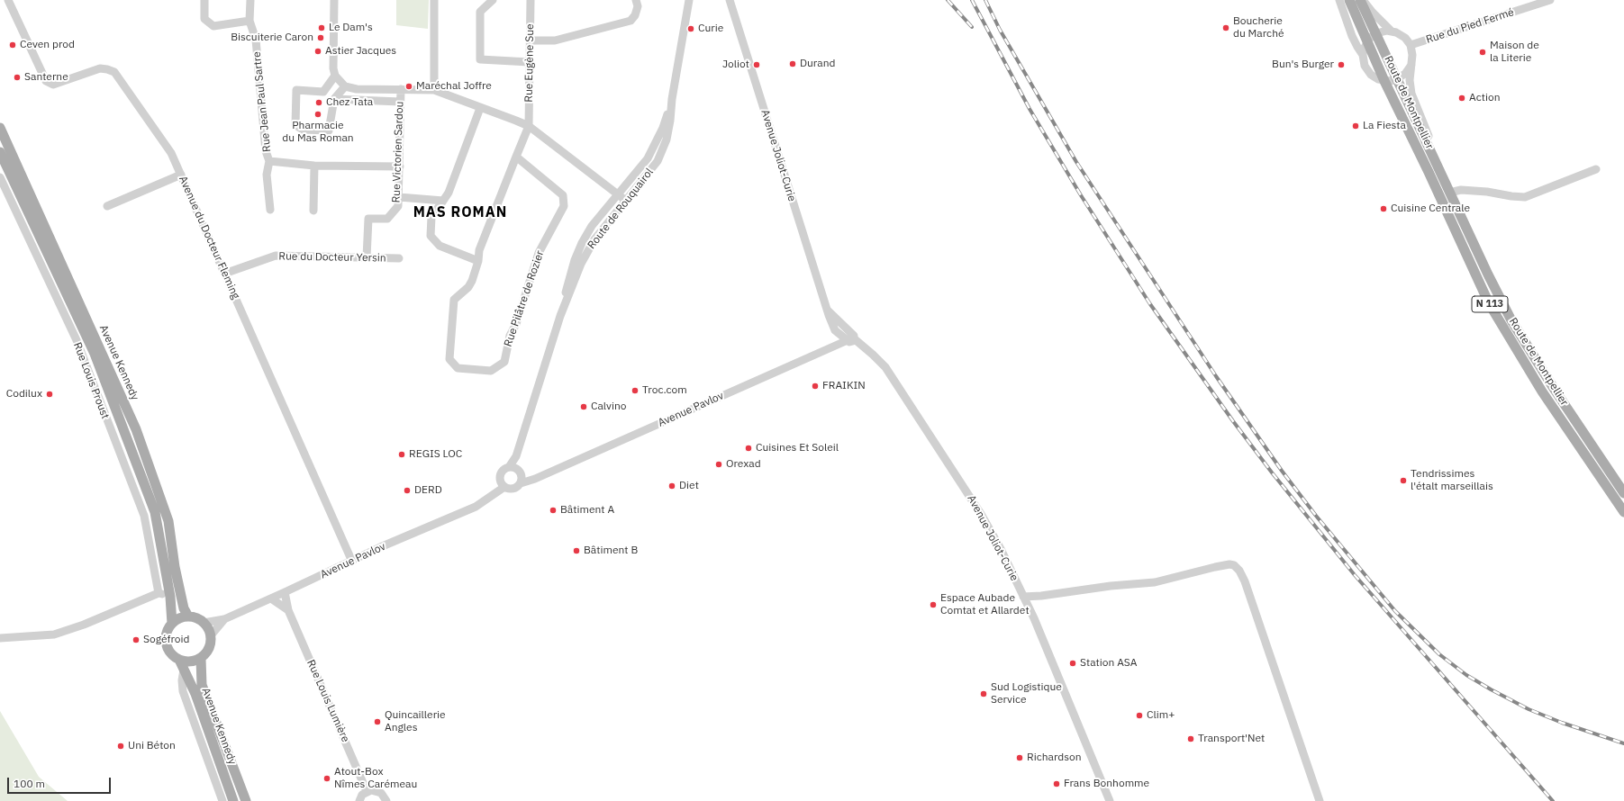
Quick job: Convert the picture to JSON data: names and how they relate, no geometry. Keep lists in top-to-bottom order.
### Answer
{
  "streets": {
    "main road": ["Route de Montpellier", "N 113", "Avenue Kennedy"],
    "street": [
      "Rue du Pied Fermé",
      "Rue Eugène Sue",
      "Rue Jean Paul Sartre",
      "Rue Victorien Sardou",
      "Avenue Joliot-Curie",
      "Route de Rouquairol",
      "Avenue du Docteur Fleming",
      "Rue du Docteur Yersin",
      "Rue Pilâtre de Rozier",
      "Rue Louis Proust",
      "Avenue Pavlov",
      "Rue Louis Lumière"
    ]
  },
  "crossings": [
    ["Rue Eugène Sue", "Rue Pilâtre de Rozier"],
    ["Rue Jean Paul Sartre", "Rue Victorien Sardou"],
    ["Rue Victorien Sardou", "Rue du Docteur Yersin"],
    ["Avenue Joliot-Curie", "Avenue Pavlov"],
    ["Route de Rouquairol", "Avenue Pavlov"],
    ["Avenue du Docteur Fleming", "Rue du Docteur Yersin"],
    ["Avenue du Docteur Fleming", "Avenue Pavlov"],
    ["Avenue Kennedy", "Avenue Pavlov"],
    ["Avenue Pavlov", "Rue Louis Lumière"]
  ],
  "districts": ["MAS ROMAN"],
  "places": [
    "Le Dam's",
    "Boucherie du Marché",
    "Curie",
    "Biscuiterie Caron",
    "Ceven prod",
    "Astier Jacques",
    "Maison de la Literie",
    "Durand",
    "Joliot",
    "Bun's Burger",
    "Santerne",
    "Maréchal Joffre",
    "Action",
    "Chez Tata",
    "Pharmacie du Mas Roman",
    "La Fiesta",
    "Cuisine Centrale",
    "FRAIKIN",
    "Troc.com",
    "Codilux",
    "Calvino",
    "Cuisines Et Soleil",
    "REGIS LOC",
    "Orexad",
    "Tendrissimes l'étalt marseillais",
    "Diet",
    "DERD",
    "Bâtiment A",
    "Bâtiment B",
    "Espace Aubade Comtat et Allardet",
    "Sogéfroid",
    "Station ASA",
    "Sud Logistique Service",
    "Clim+",
    "Quincaillerie Angles",
    "Transport'Net",
    "Uni Béton",
    "Richardson",
    "Atout-Box Nîmes Carémeau",
    "Frans Bonhomme"
  ],
  "scale_bar": "100 m"
}
